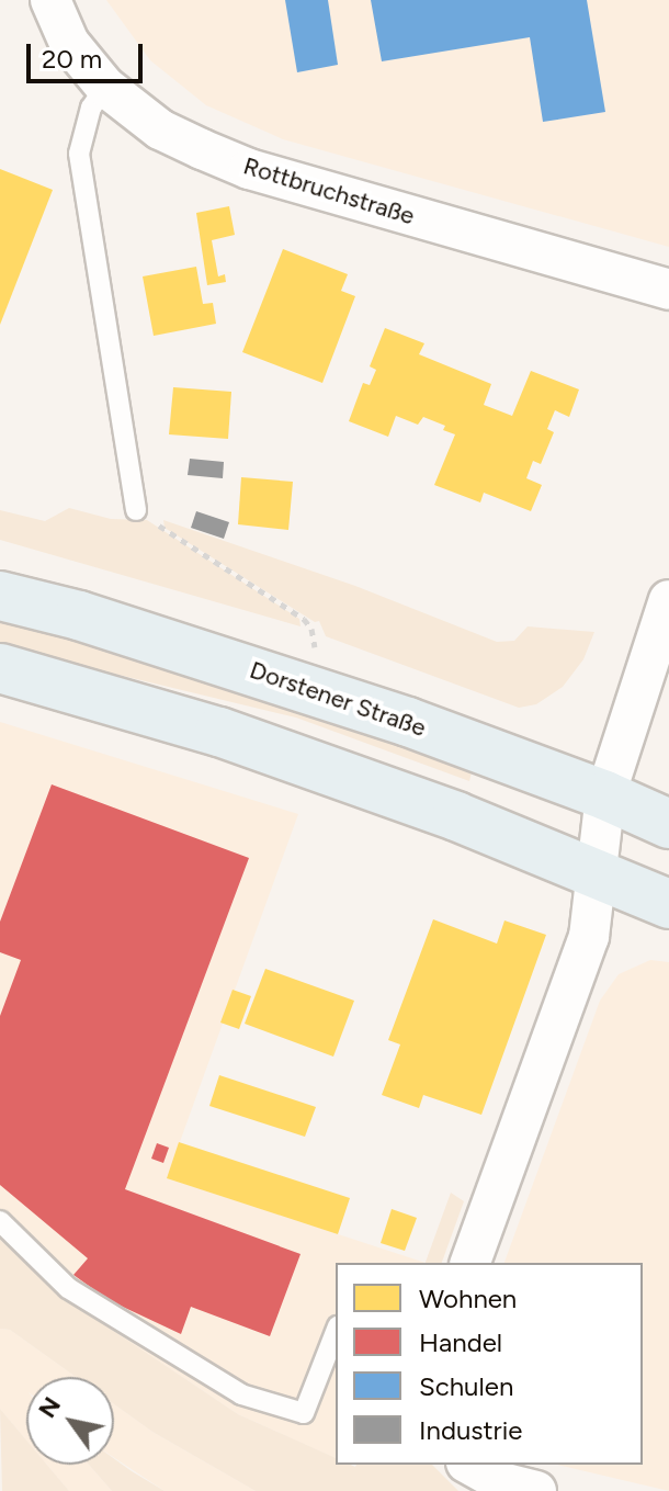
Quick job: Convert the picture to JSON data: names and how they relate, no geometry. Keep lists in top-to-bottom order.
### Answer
{
  "streets": {
    "main road": ["Dorstener Straße"],
    "street": ["Rottbruchstraße"]
  },
  "legend": [
    "Wohnen",
    "Handel",
    "Schulen",
    "Industrie"
  ],
  "scale_bar": "20 m",
  "north": "top left"
}
